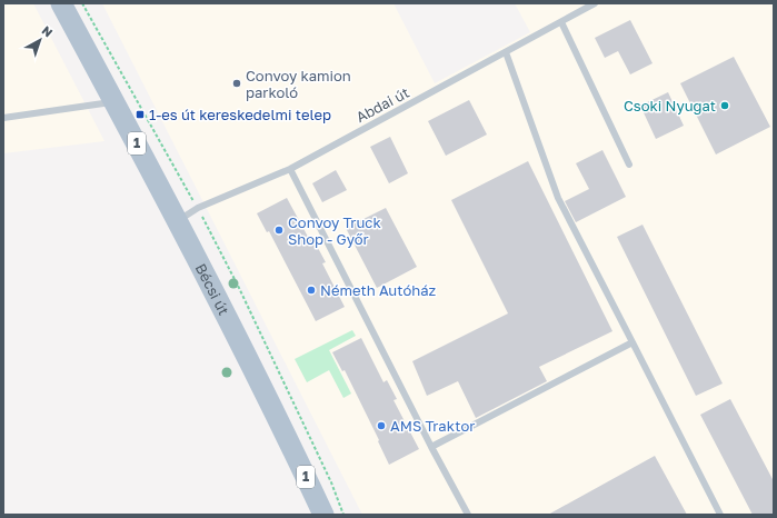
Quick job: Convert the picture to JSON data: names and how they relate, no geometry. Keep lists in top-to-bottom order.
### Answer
{
  "streets": {
    "main road": ["1", "Bécsi út"],
    "lane": ["Abdai út"]
  },
  "crossings": [
    ["Abdai út", "Bécsi út"]
  ],
  "places": {
    "other": [
      "Convoy kamion parkoló",
      "Csoki Nyugat",
      "Convoy Truck Shop - Győr",
      "Németh Autóház",
      "AMS Traktor"
    ],
    "transit": ["1-es út kereskedelmi telep"]
  },
  "north": "top right"
}
